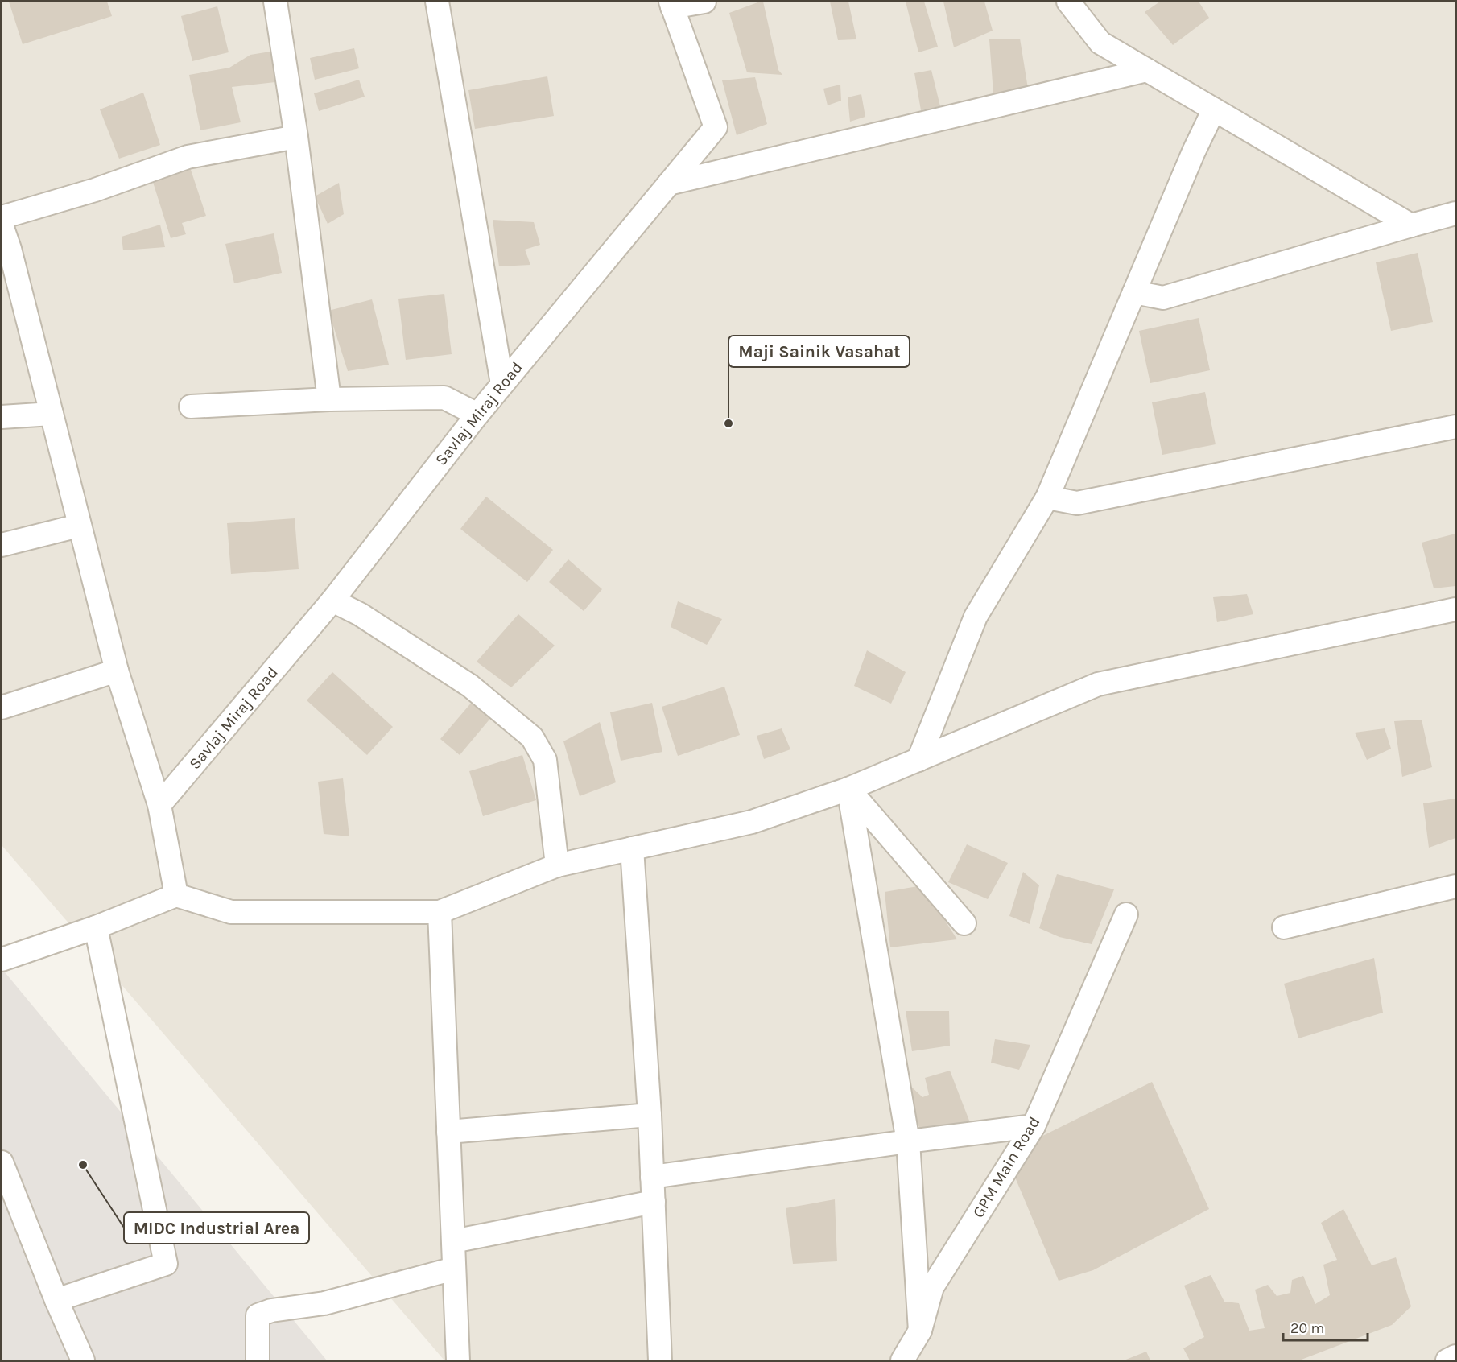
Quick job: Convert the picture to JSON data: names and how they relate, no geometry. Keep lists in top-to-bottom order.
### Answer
{
  "streets": {
    "street": ["Savlaj Miraj Road", "GPM Main Road"]
  },
  "places": ["Maji Sainik Vasahat", "MIDC Industrial Area"],
  "scale_bar": "20 m"
}
